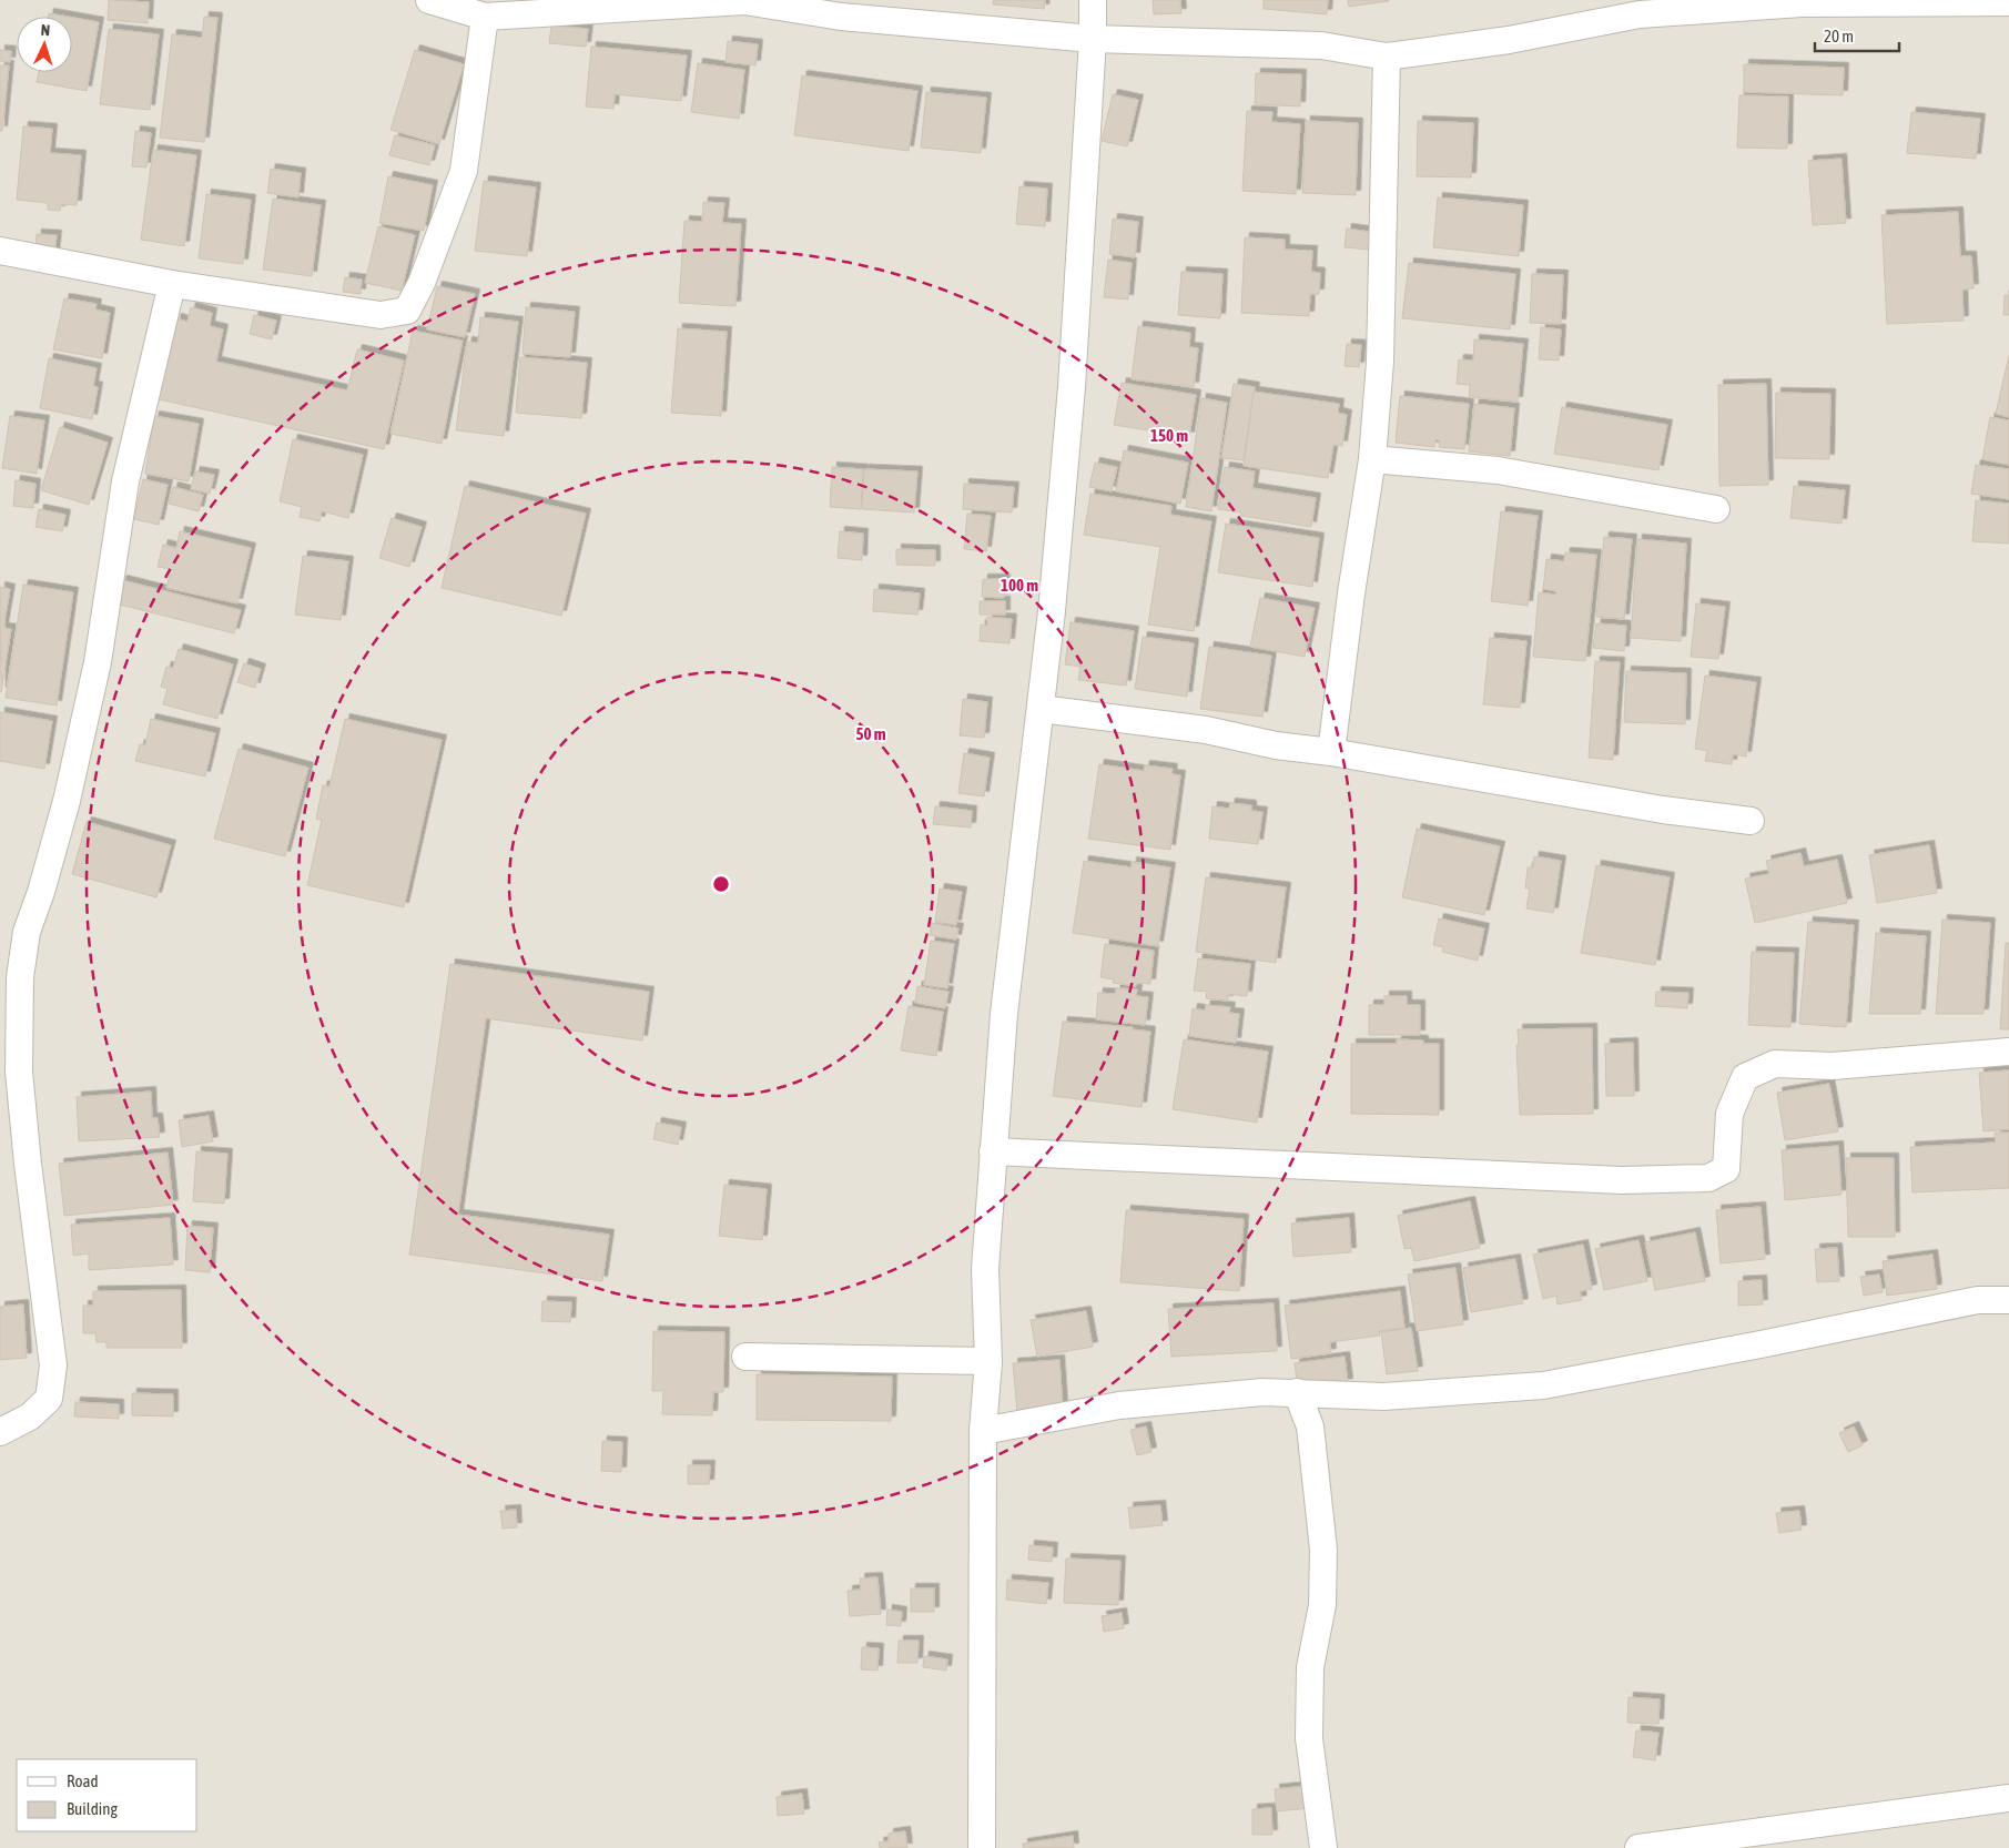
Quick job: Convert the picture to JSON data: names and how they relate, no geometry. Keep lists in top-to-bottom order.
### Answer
{
  "legend": ["Road", "Building"],
  "scale_bar": "20 m",
  "north": "top",
  "rings": ["150 m", "100 m", "50 m"]
}
